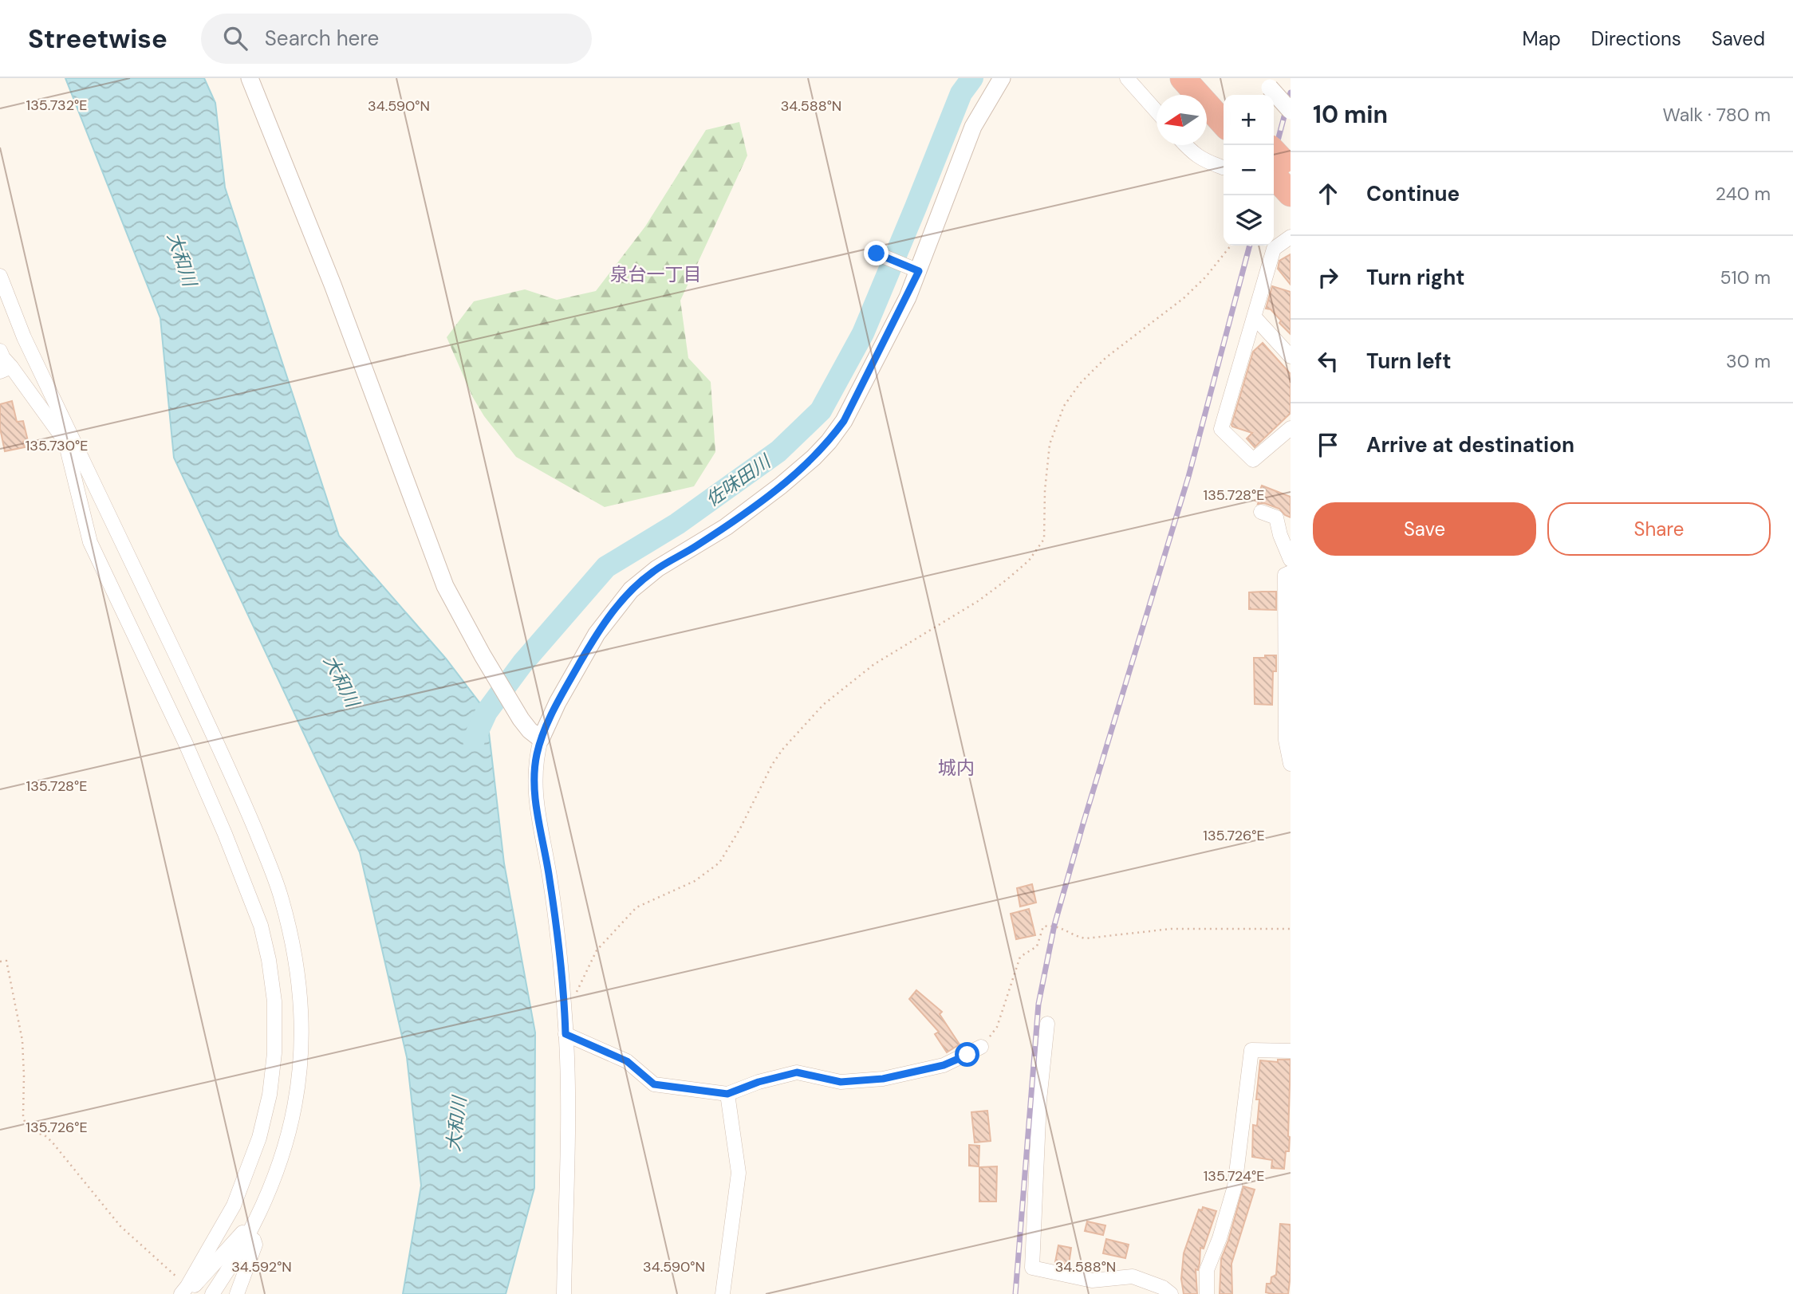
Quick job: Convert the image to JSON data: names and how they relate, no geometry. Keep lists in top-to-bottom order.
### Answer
{
  "districts": ["泉台一丁目", "城内"],
  "water": ["大和川", "佐味田川"],
  "north": "left",
  "page": {
    "header": "Streetwise",
    "search": "Search here",
    "nav": ["Map", "Directions", "Saved"],
    "heading": ["10 min", "Walk · 780 m"],
    "map_buttons": ["+", "−"],
    "list": [
      ["Continue", "240 m"],
      ["Turn right", "510 m"],
      ["Turn left", "30 m"],
      "Arrive at destination"
    ],
    "buttons": ["Save", "Share"]
  },
  "coordinates": [
    "135.732°E",
    "34.590°N",
    "34.588°N",
    "135.730°E",
    "135.728°E",
    "135.726°E",
    "135.724°E",
    "34.592°N"
  ]
}
